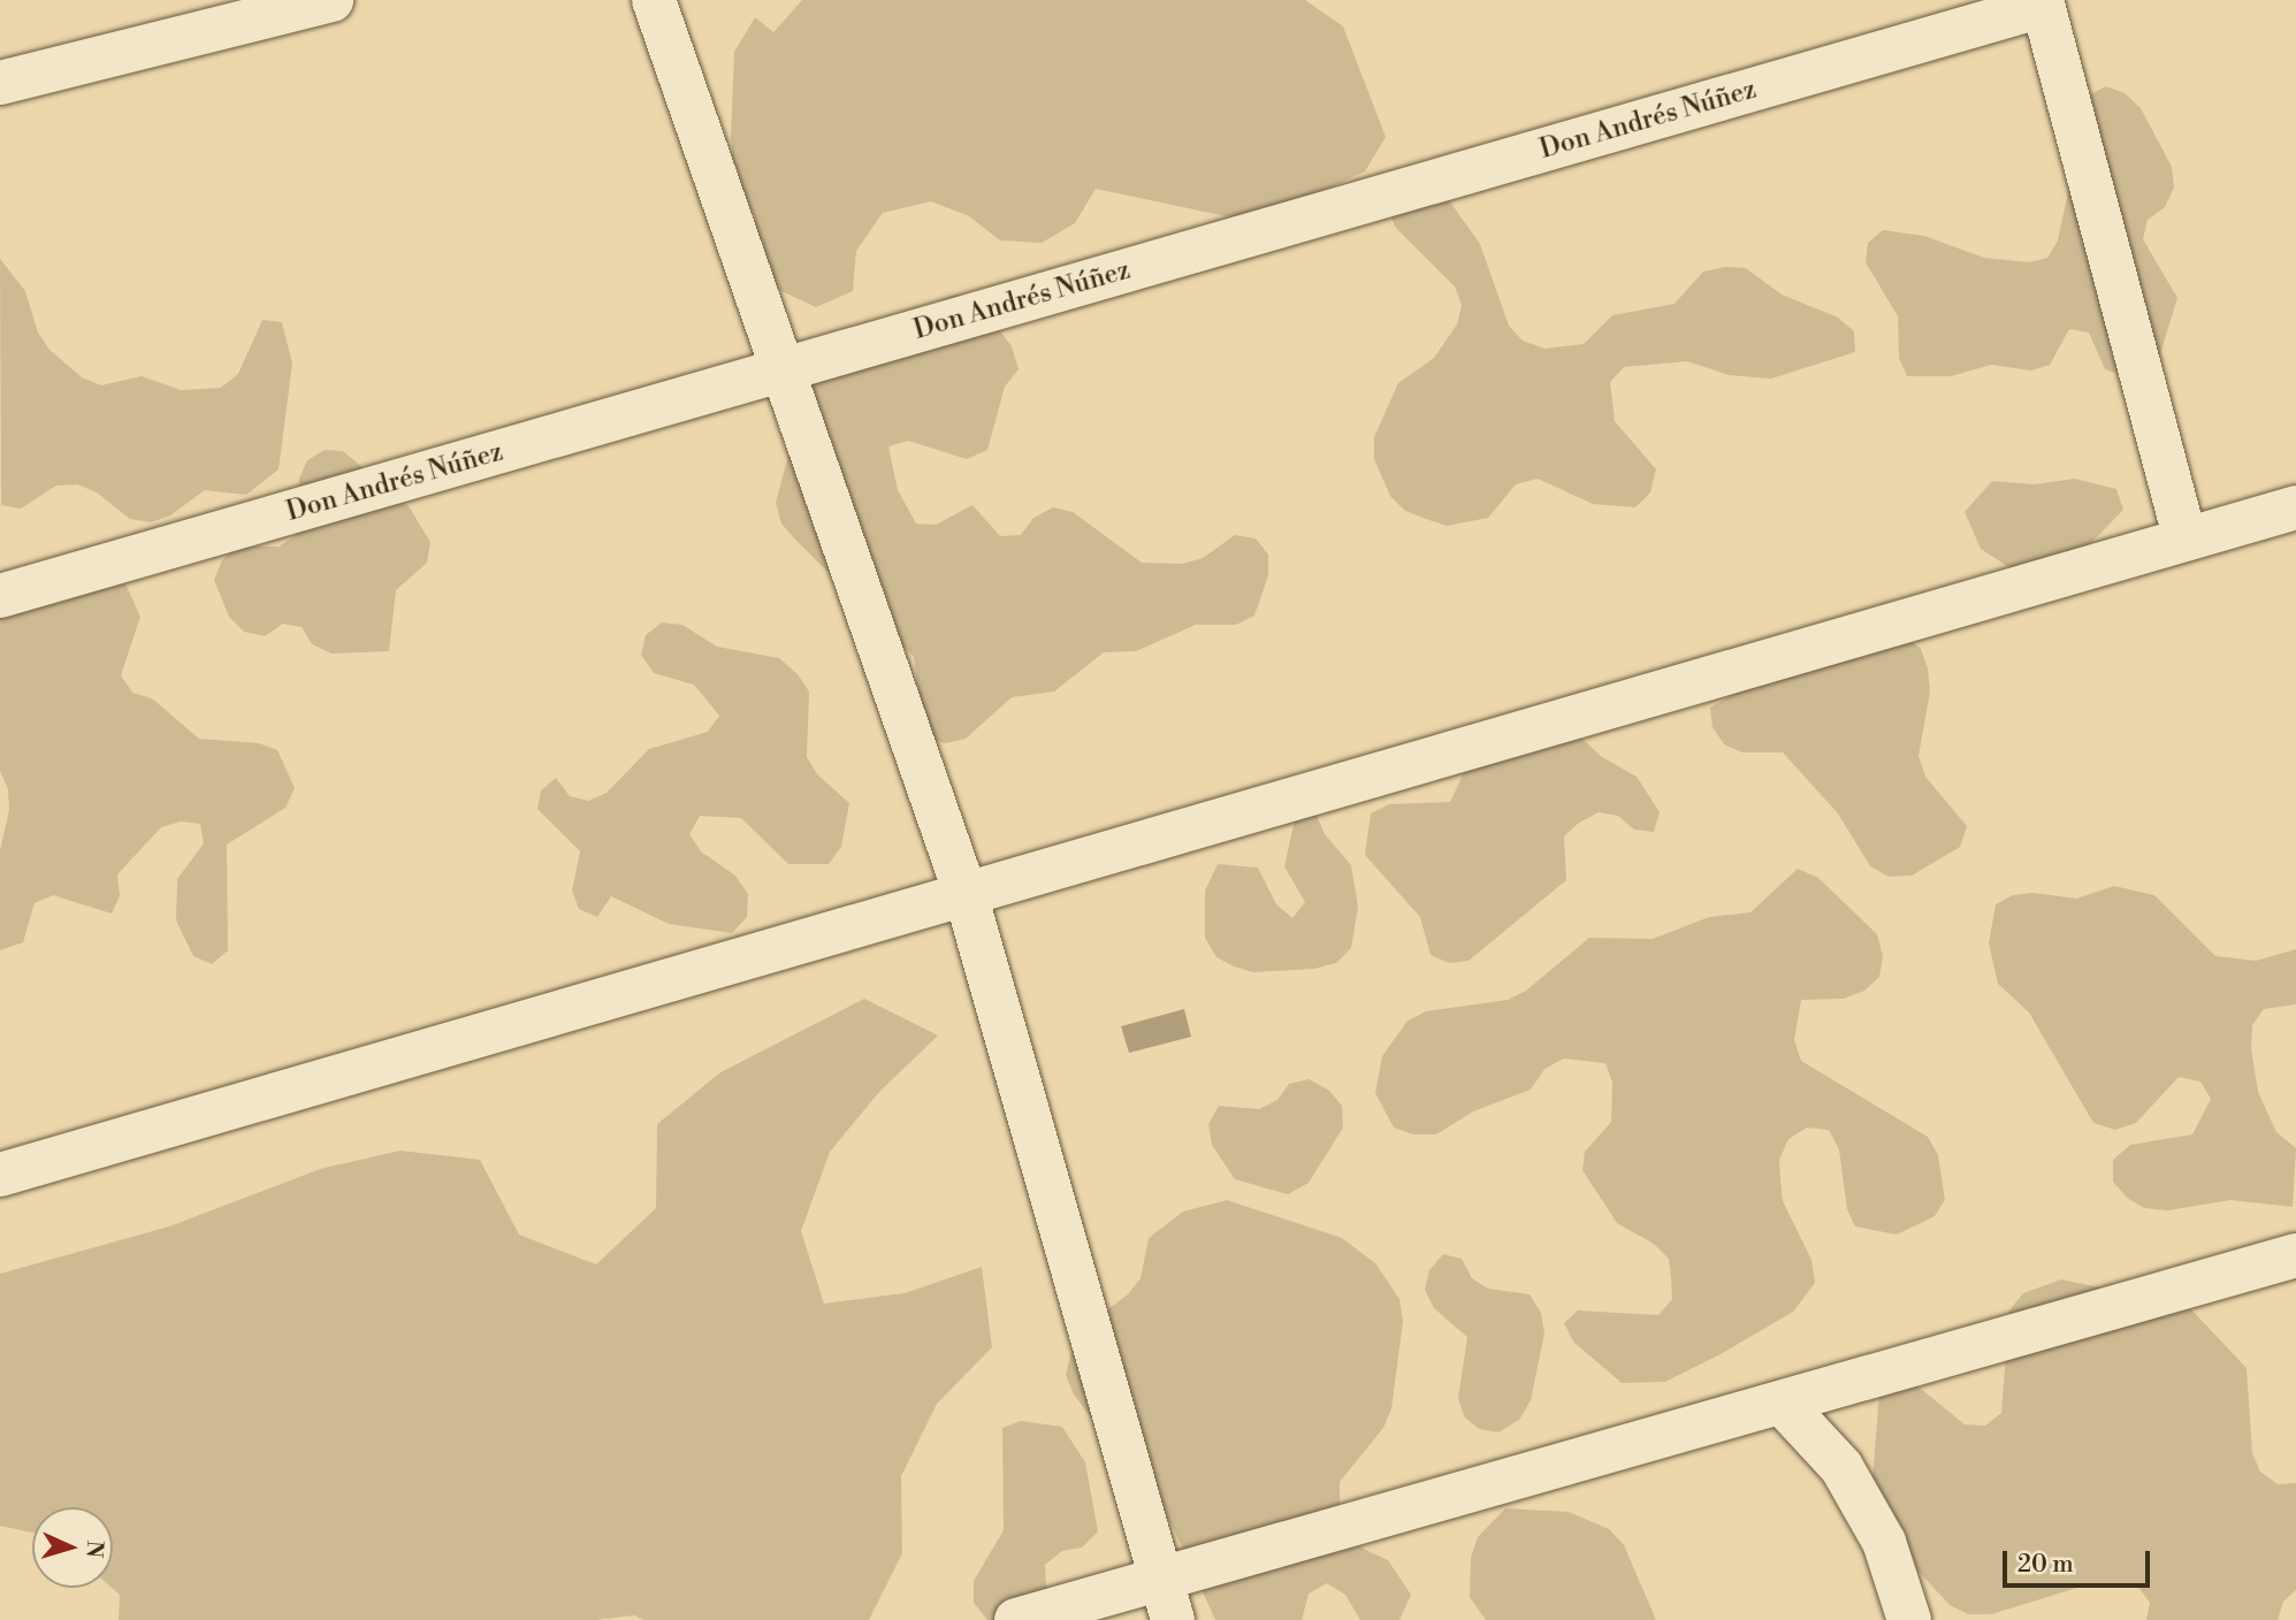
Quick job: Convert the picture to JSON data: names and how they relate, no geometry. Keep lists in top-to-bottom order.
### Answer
{
  "streets": {
    "street": ["Don Andrés Núñez"]
  },
  "scale_bar": "20 m",
  "north": "right"
}
